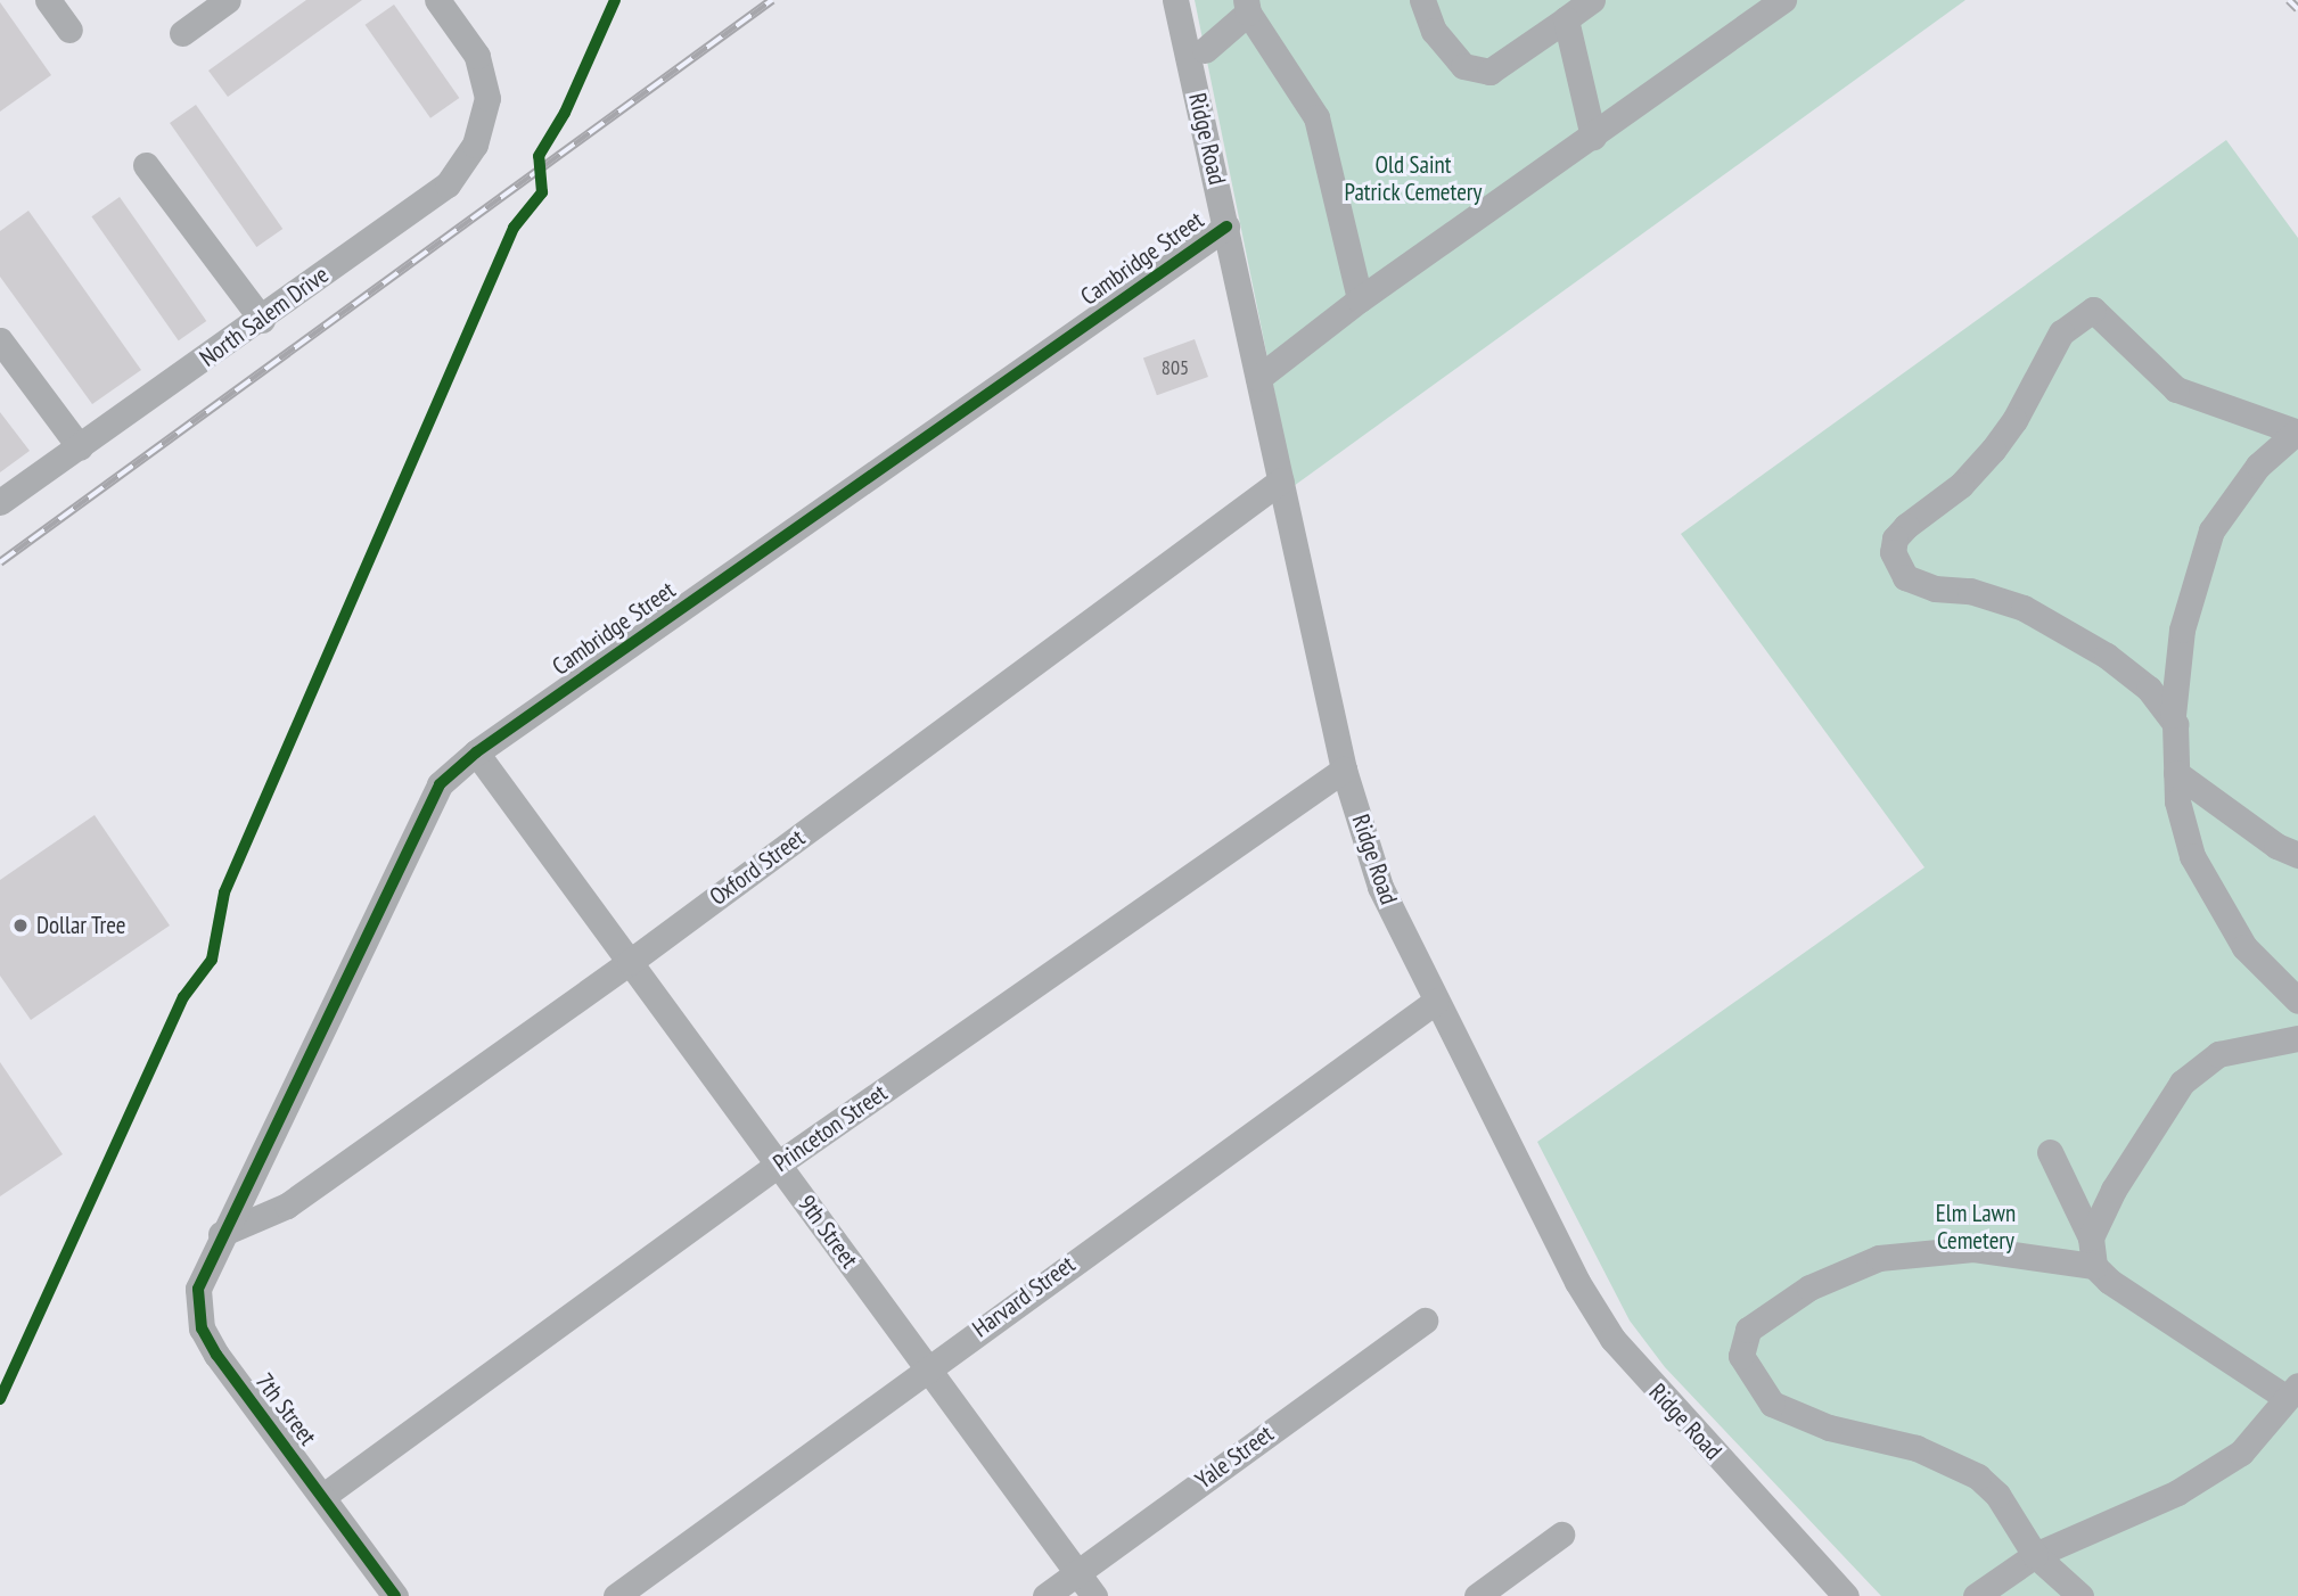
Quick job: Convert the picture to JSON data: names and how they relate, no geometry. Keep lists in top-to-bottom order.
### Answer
{
  "streets": {
    "street": [
      "Ridge Road",
      "Cambridge Street",
      "North Salem Drive",
      "Oxford Street",
      "Princeton Street",
      "9th Street",
      "Harvard Street",
      "7th Street",
      "Yale Street"
    ]
  },
  "crossings": [
    ["Ridge Road", "Cambridge Street"],
    ["Ridge Road", "Oxford Street"],
    ["Ridge Road", "Princeton Street"],
    ["Ridge Road", "Harvard Street"],
    ["Cambridge Street", "Oxford Street"],
    ["Cambridge Street", "9th Street"],
    ["Cambridge Street", "7th Street"],
    ["Oxford Street", "9th Street"],
    ["Oxford Street", "7th Street"],
    ["Princeton Street", "9th Street"],
    ["Princeton Street", "7th Street"],
    ["9th Street", "Harvard Street"],
    ["9th Street", "Yale Street"]
  ],
  "parks": ["Old Saint Patrick Cemetery", "Elm Lawn Cemetery"],
  "places": ["Dollar Tree"],
  "house_numbers": ["805"]
}
